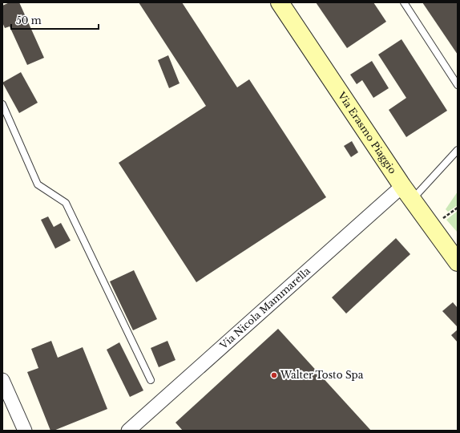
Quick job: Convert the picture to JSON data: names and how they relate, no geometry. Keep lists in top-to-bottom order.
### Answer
{
  "streets": {
    "street": ["Via Erasmo Piaggio", "Via Nicola Mammarella"]
  },
  "crossings": [
    ["Via Erasmo Piaggio", "Via Nicola Mammarella"]
  ],
  "places": ["Walter Tosto Spa"],
  "scale_bar": "50 m"
}
